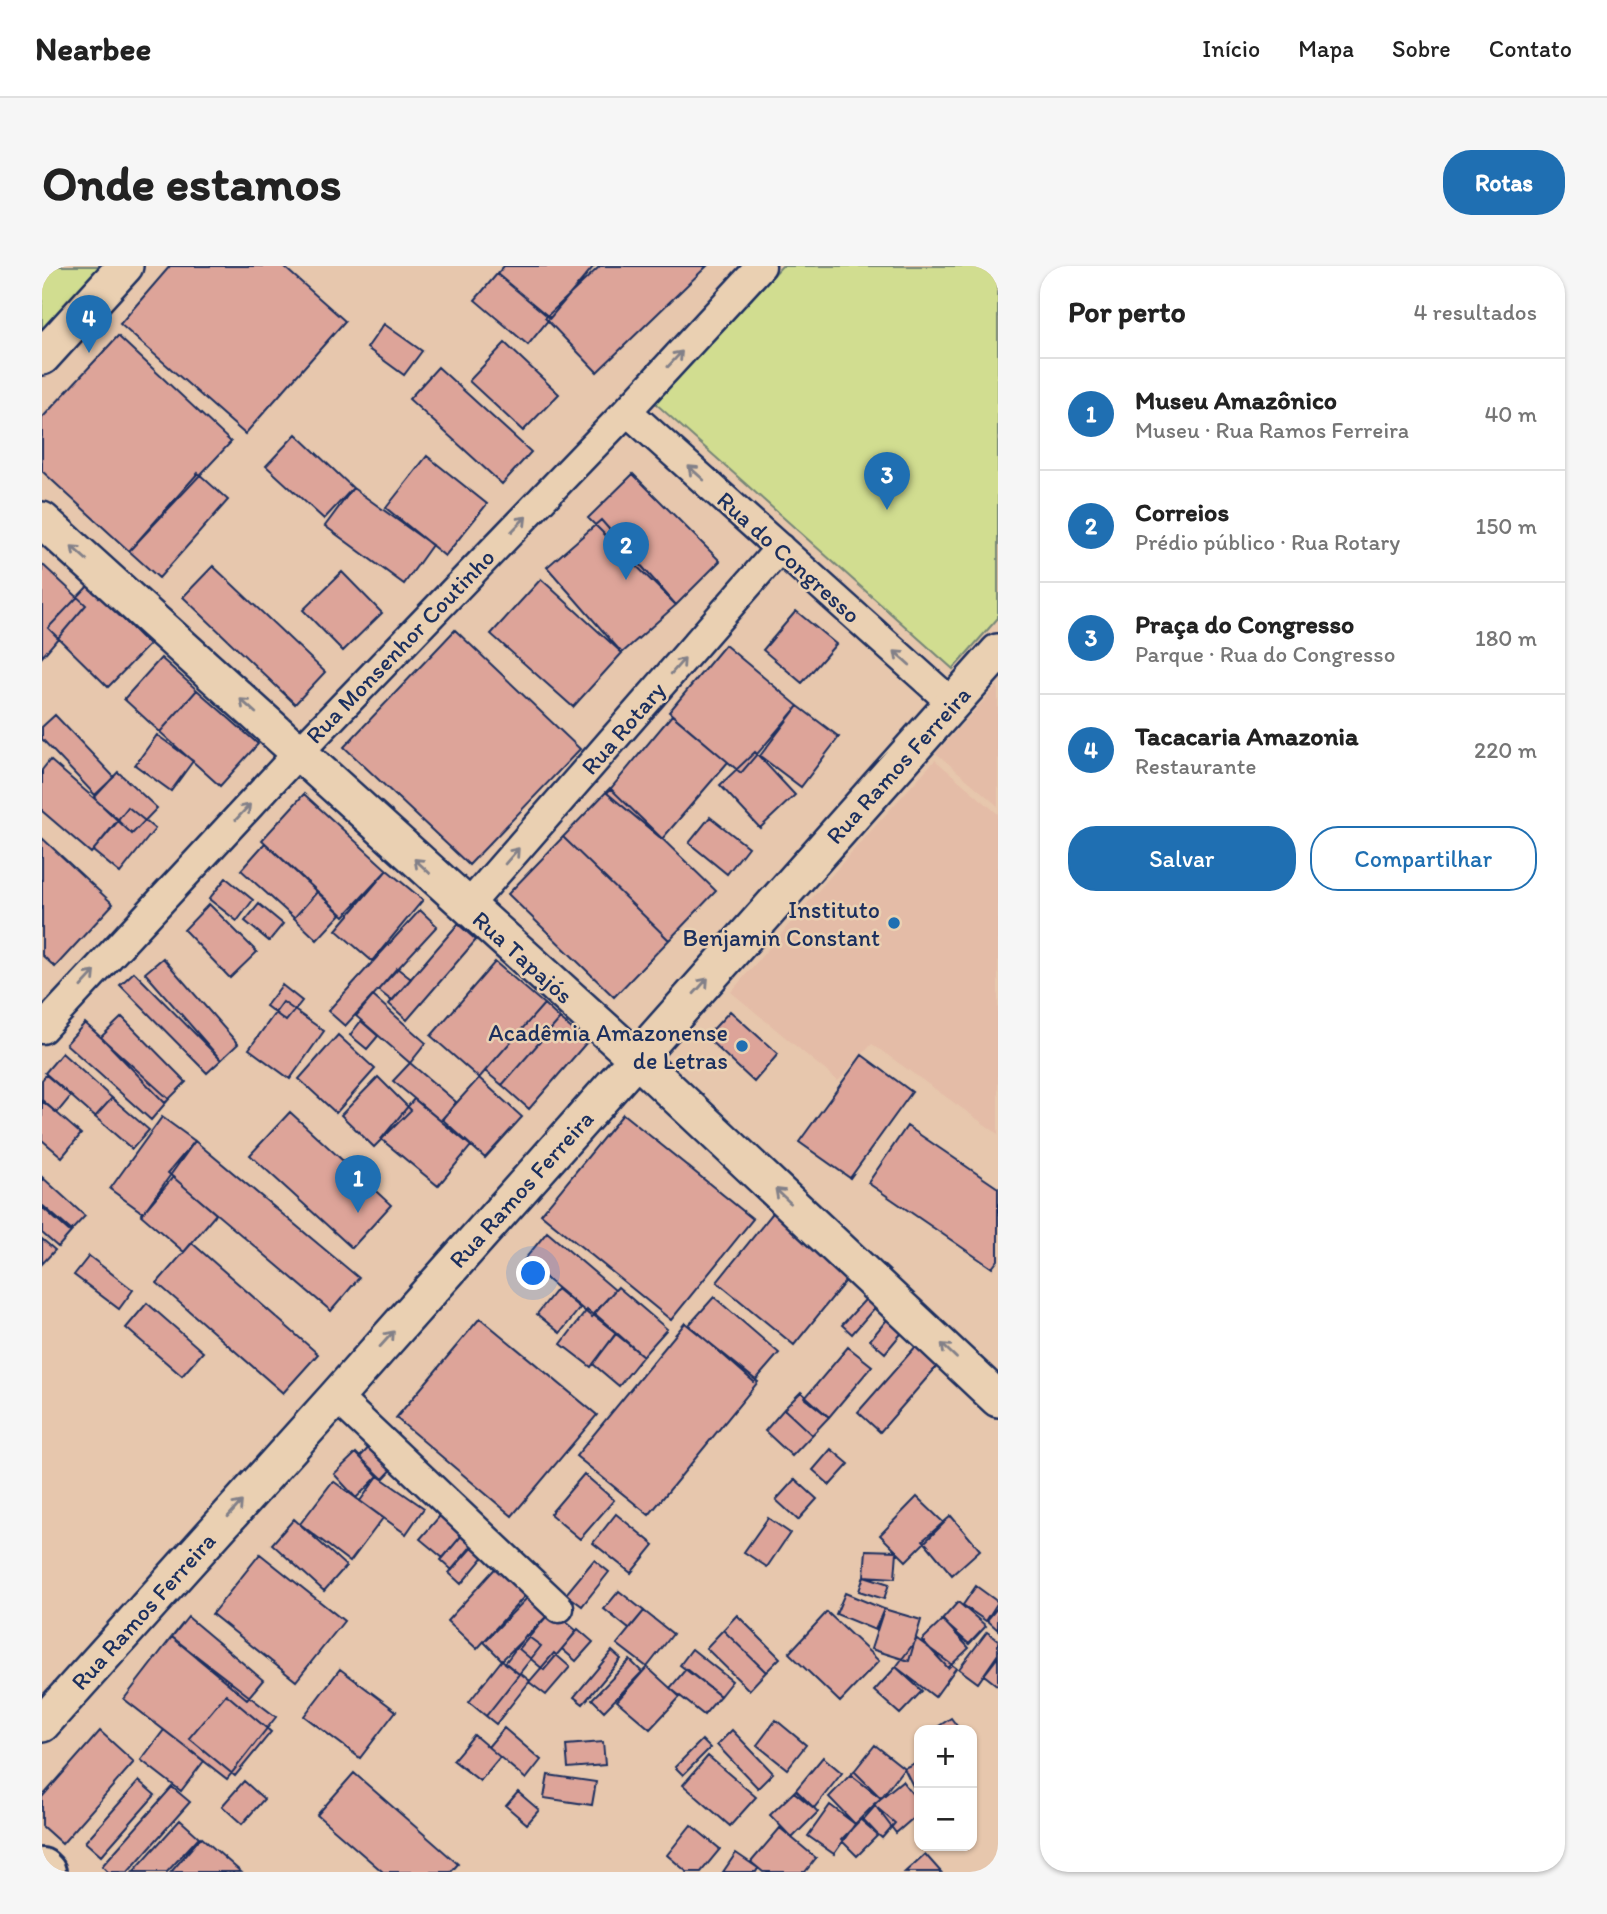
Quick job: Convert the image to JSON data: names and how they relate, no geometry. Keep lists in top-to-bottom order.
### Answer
{
  "streets": {
    "street": [
      "Rua do Congresso",
      "Rua Monsenhor Coutinho",
      "Rua Rotary",
      "Rua Ramos Ferreira",
      "Rua Tapajós"
    ]
  },
  "crossings": [
    ["Rua do Congresso", "Rua Monsenhor Coutinho"],
    ["Rua do Congresso", "Rua Rotary"],
    ["Rua do Congresso", "Rua Ramos Ferreira"],
    ["Rua Monsenhor Coutinho", "Rua Tapajós"],
    ["Rua Rotary", "Rua Tapajós"],
    ["Rua Ramos Ferreira", "Rua Tapajós"]
  ],
  "one_way": [
    "Rua do Congresso",
    "Rua Monsenhor Coutinho",
    "Rua Rotary",
    "Rua Ramos Ferreira",
    "Rua Tapajós"
  ],
  "places": ["Instituto Benjamin Constant", "Acadêmia Amazonense de Letras"],
  "page": {
    "header": "Nearbee",
    "nav": [
      "Início",
      "Mapa",
      "Sobre",
      "Contato"
    ],
    "buttons": [
      "Rotas",
      ["Salvar", "Compartilhar"]
    ],
    "title": "Onde estamos",
    "heading": ["Por perto", "4 resultados"],
    "pins": [
      "4",
      "3",
      "2",
      "1"
    ],
    "list": [
      {
        "mark": "1",
        "name": "Museu Amazônico",
        "note": "Museu · Rua Ramos Ferreira",
        "value": "40 m"
      },
      {
        "mark": "2",
        "name": "Correios",
        "note": "Prédio público · Rua Rotary",
        "value": "150 m"
      },
      {
        "mark": "3",
        "name": "Praça do Congresso",
        "note": "Parque · Rua do Congresso",
        "value": "180 m"
      },
      {
        "mark": "4",
        "name": "Tacacaria Amazonia",
        "note": "Restaurante",
        "value": "220 m"
      }
    ],
    "map_buttons": ["+", "−"]
  }
}
